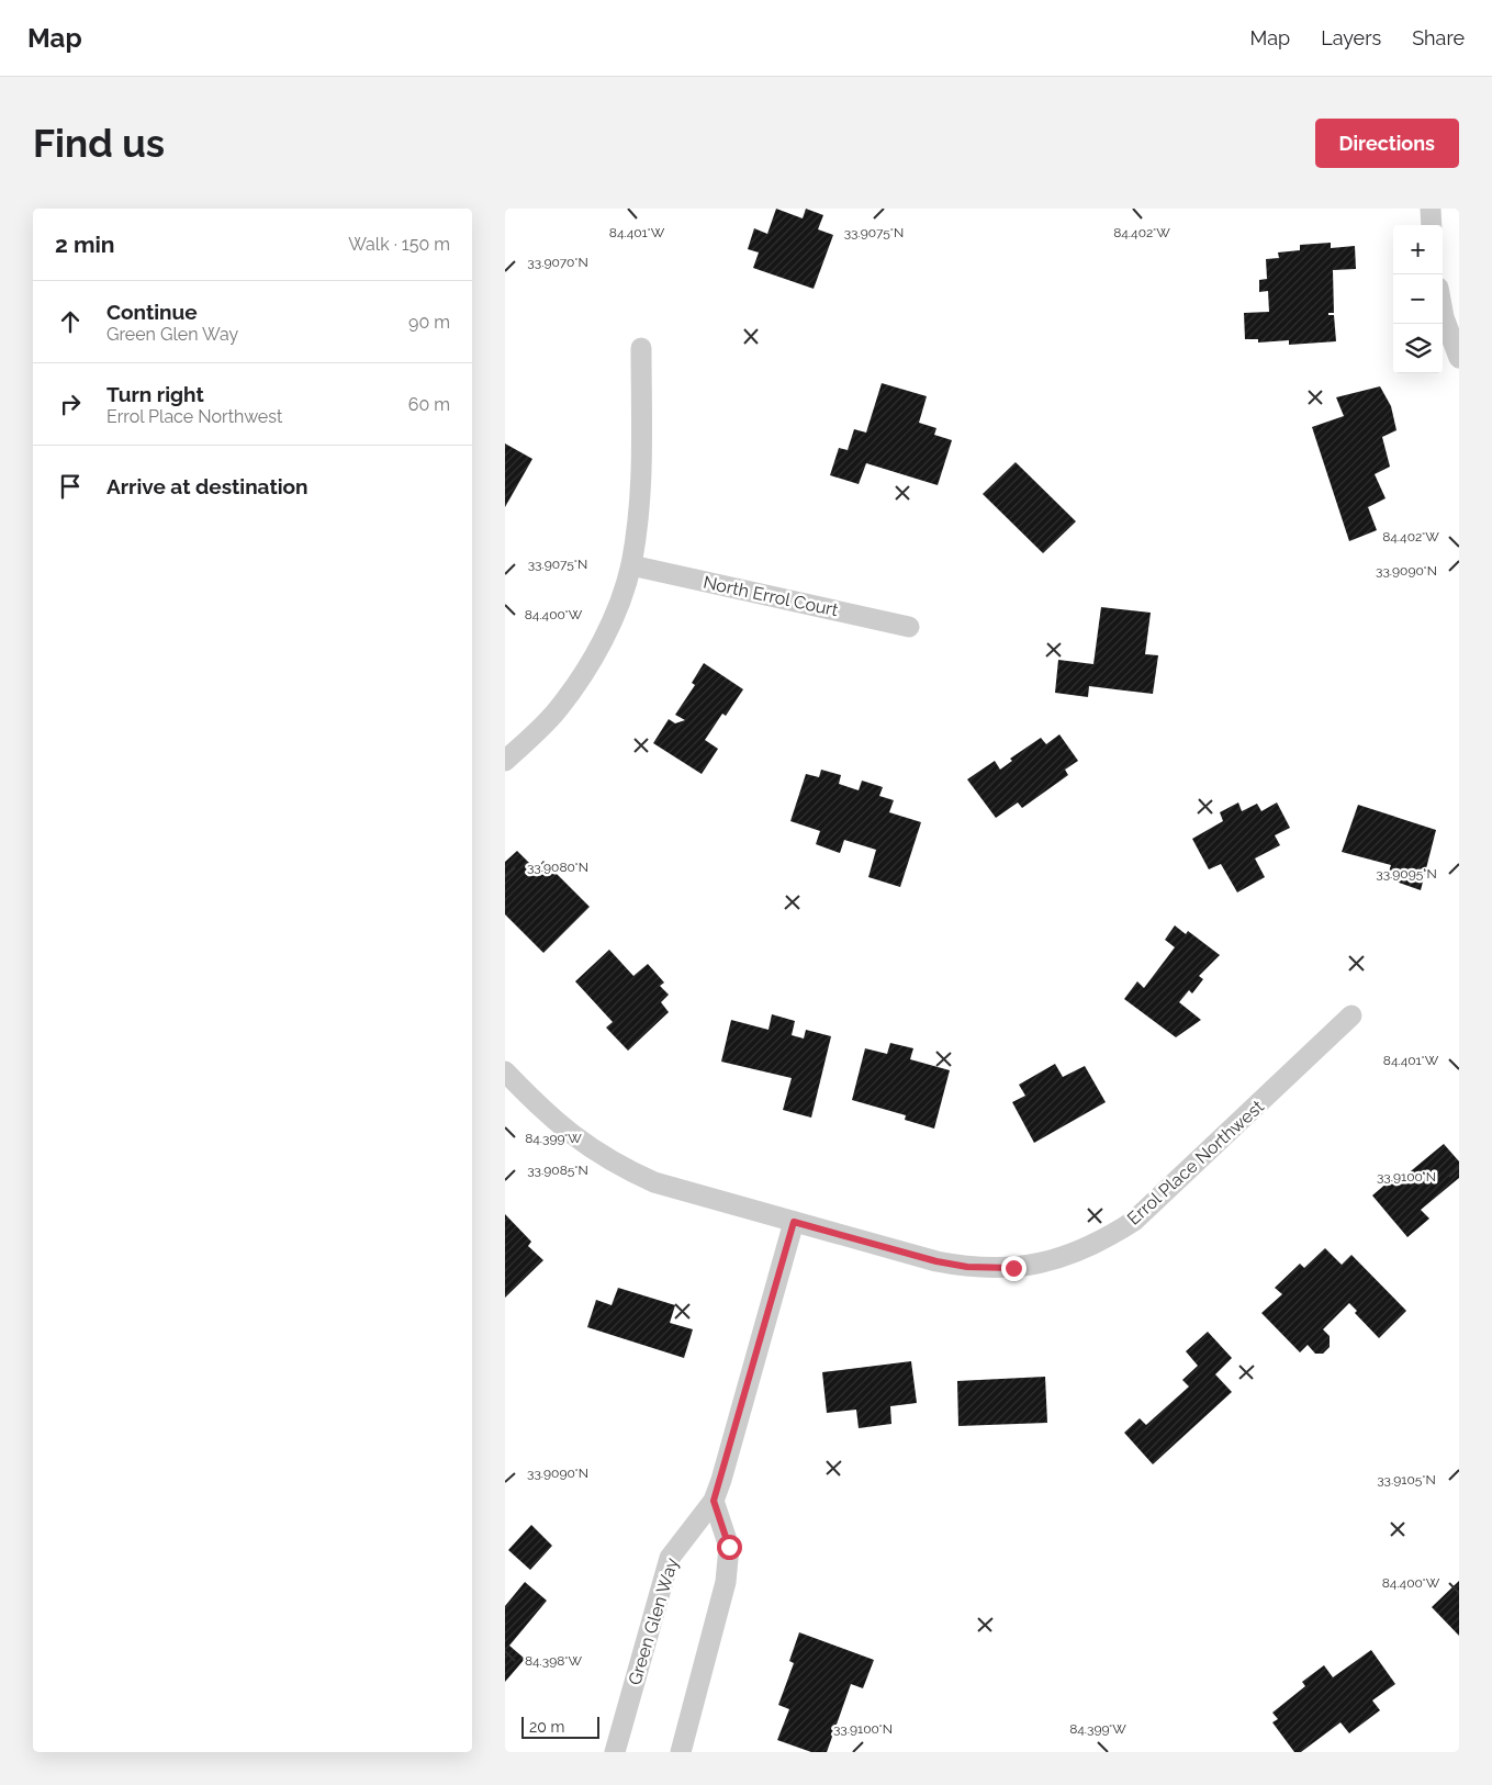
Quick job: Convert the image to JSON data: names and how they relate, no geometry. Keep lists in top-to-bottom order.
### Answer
{
  "streets": {
    "street": ["North Errol Court", "Errol Place Northwest", "Green Glen Way"]
  },
  "crossings": [
    ["Errol Place Northwest", "Green Glen Way"]
  ],
  "scale_bar": "20 m",
  "page": {
    "header": "Map",
    "nav": ["Map", "Layers", "Share"],
    "buttons": "Directions",
    "title": "Find us",
    "heading": ["2 min", "Walk · 150 m"],
    "map_buttons": ["+", "−"],
    "list": [
      ["Continue", "Green Glen Way", "90 m"],
      ["Turn right", "Errol Place Northwest", "60 m"],
      "Arrive at destination"
    ],
    "scale": "20 m"
  },
  "coordinates": [
    "33.9075°N",
    "84.401°W",
    "84.402°W",
    "33.9070°N",
    "33.9090°N",
    "84.400°W",
    "33.9080°N",
    "33.9095°N",
    "84.399°W",
    "33.9085°N",
    "33.9100°N",
    "33.9105°N",
    "84.398°W"
  ]
}
